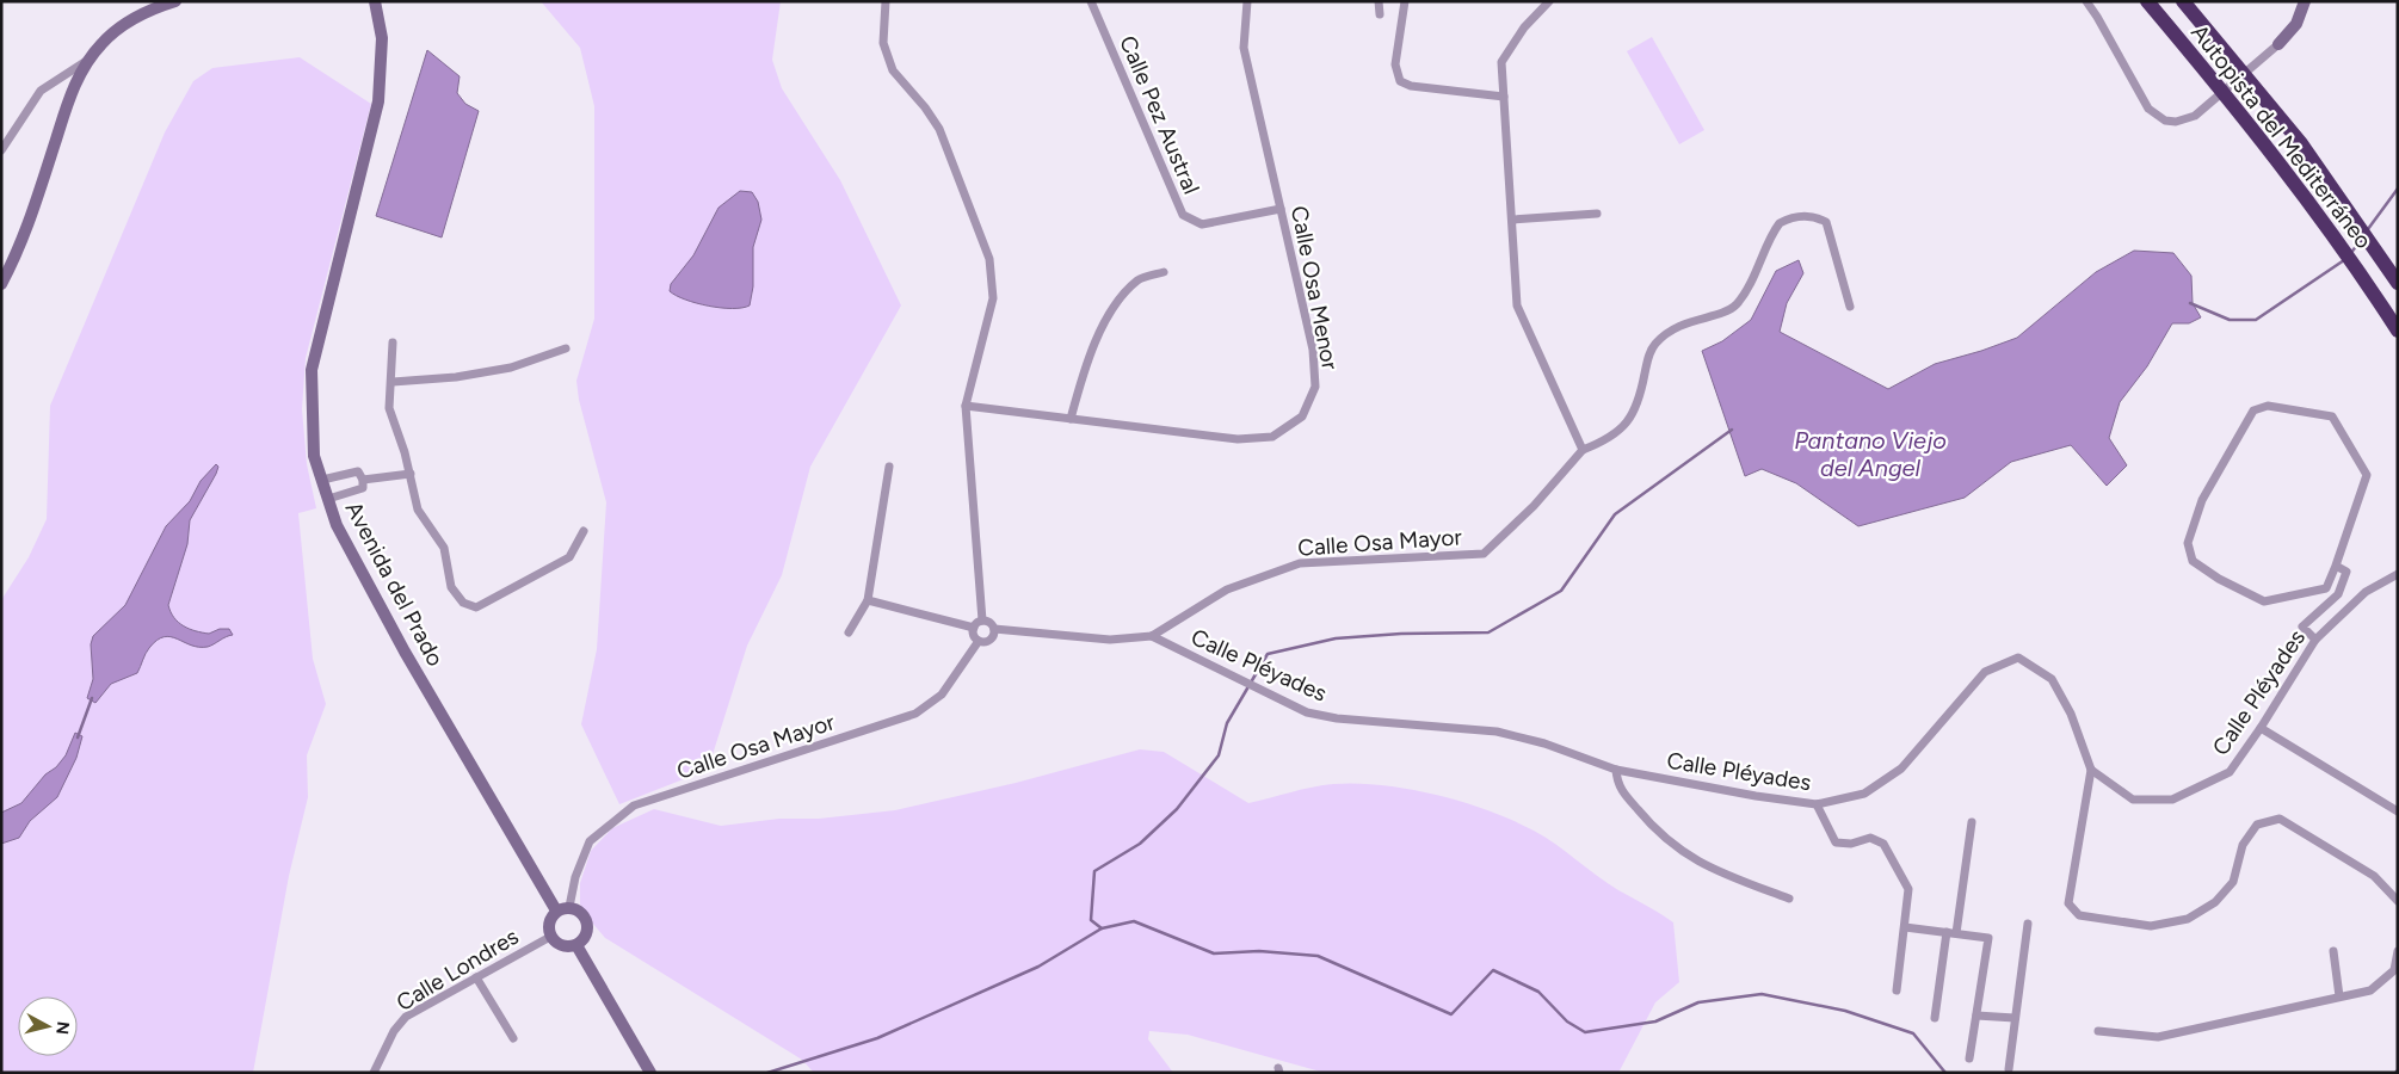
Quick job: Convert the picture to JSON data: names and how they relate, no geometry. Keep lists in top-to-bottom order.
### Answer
{
  "streets": {
    "highway": ["Autopista del Mediterráneo"],
    "street": [
      "Calle Pez Austral",
      "Calle Osa Menor",
      "Calle Osa Mayor",
      "Avenida del Prado",
      "Calle Pléyades",
      "Calle Londres"
    ]
  },
  "crossings": [
    ["Calle Pez Austral", "Calle Osa Menor"],
    ["Calle Osa Mayor", "Avenida del Prado"],
    ["Calle Osa Mayor", "Calle Pléyades"],
    ["Calle Osa Mayor", "Calle Londres"],
    ["Avenida del Prado", "Calle Londres"]
  ],
  "water": ["Pantano Viejo del Angel"],
  "north": "right"
}
